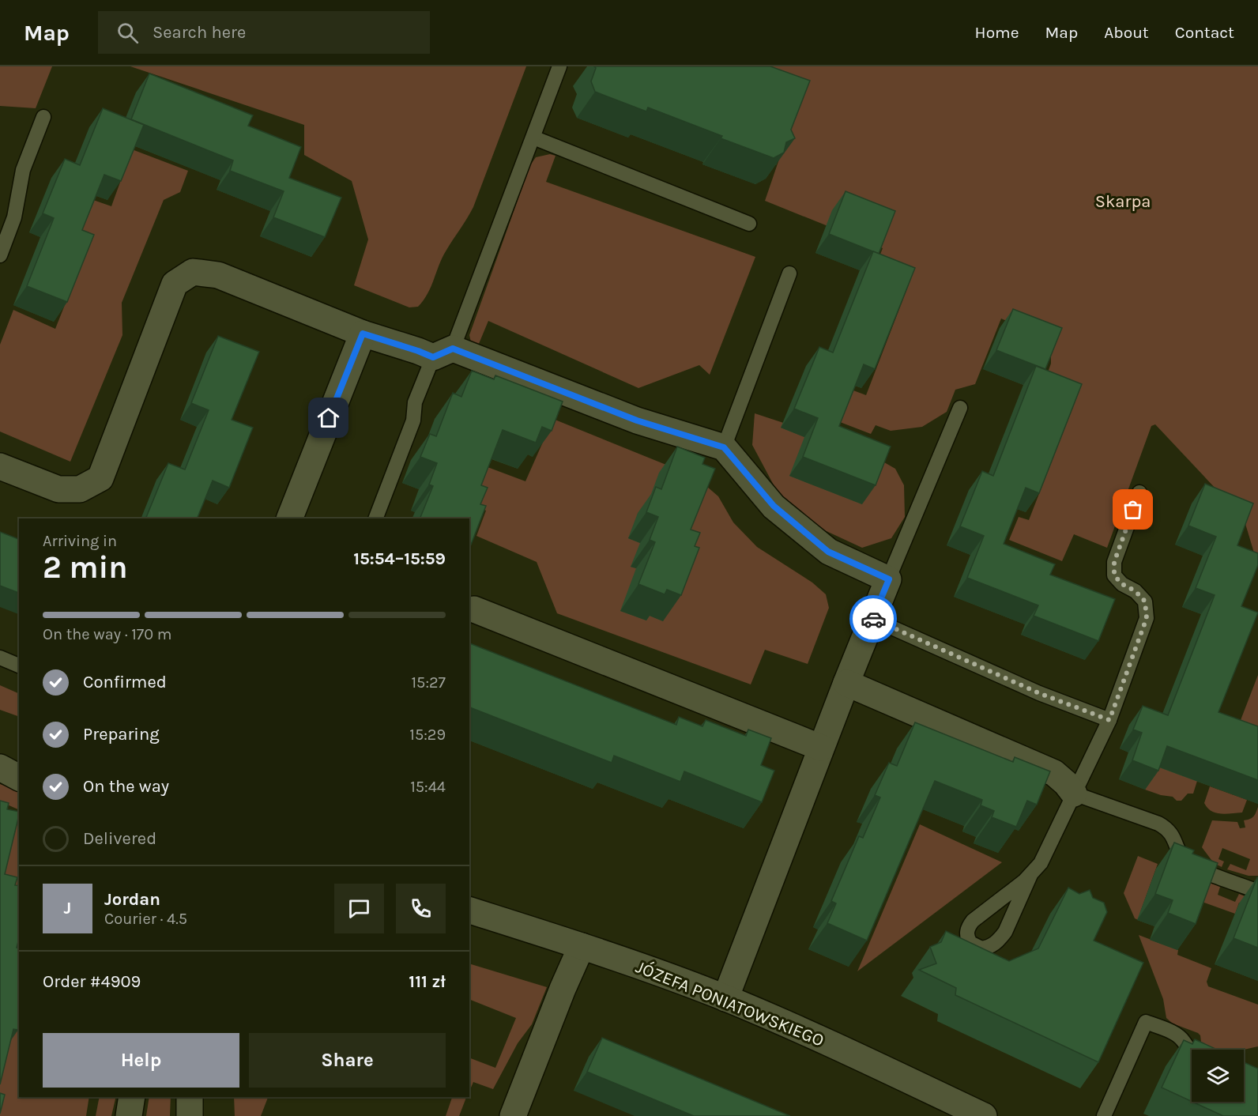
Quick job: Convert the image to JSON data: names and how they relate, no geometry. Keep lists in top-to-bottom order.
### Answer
{
  "streets": {
    "street": ["JÓZEFA PONIATOWSKIEGO"]
  },
  "parks": ["Skarpa"],
  "page": {
    "header": "Map",
    "search": "Search here",
    "nav": [
      "Home",
      "Map",
      "About",
      "Contact"
    ],
    "heading": ["2 min", "Arriving in", "15:54–15:59"],
    "panel": [
      "Jordan",
      "Courier · 4.5",
      "Order #4909",
      "111 zł"
    ],
    "bar": "On the way · 170 m",
    "list": [
      ["Confirmed", "15:27"],
      ["Preparing", "15:29"],
      ["On the way", "15:44"],
      "Delivered"
    ],
    "round": "J",
    "buttons": ["Help", "Share"]
  }
}
